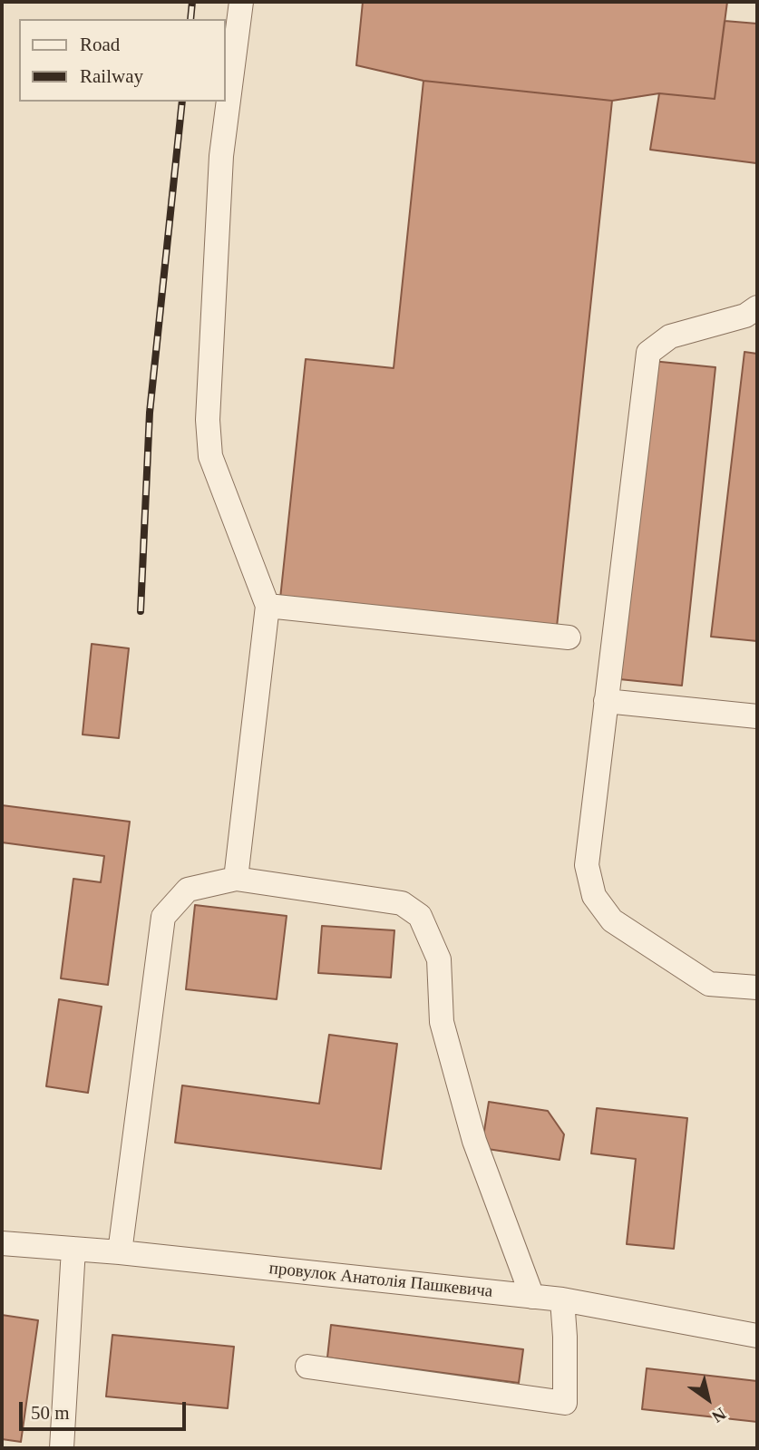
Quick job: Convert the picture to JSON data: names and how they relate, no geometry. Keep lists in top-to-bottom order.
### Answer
{
  "streets": {
    "street": ["провулок Анатолія Пашкевича"]
  },
  "legend": ["Road", "Railway"],
  "scale_bar": "50 m",
  "north": "bottom right"
}
